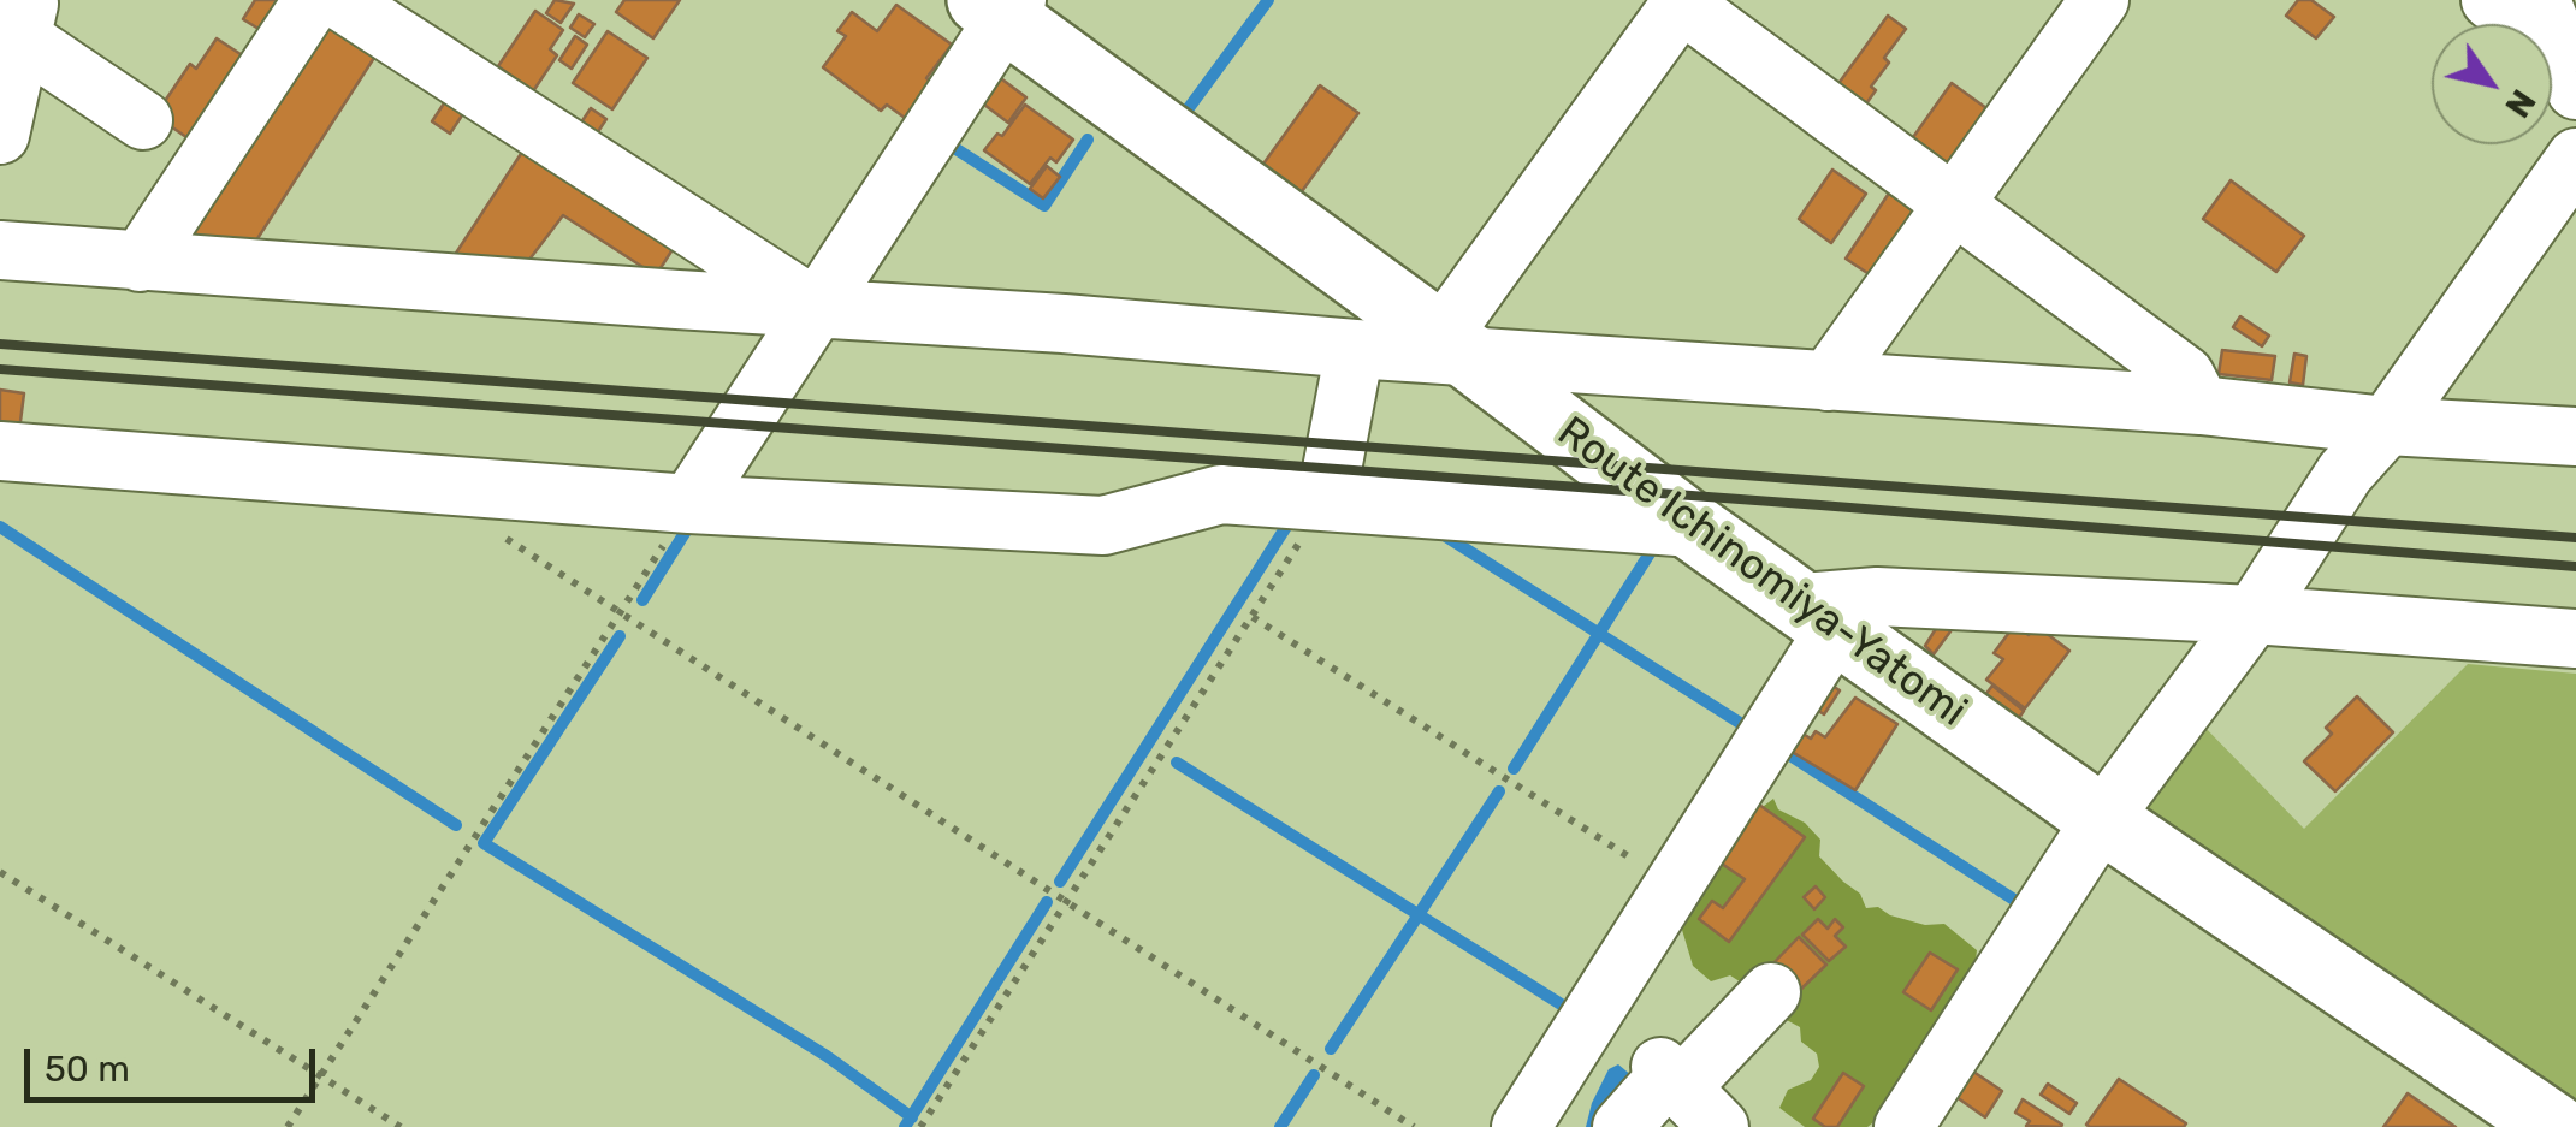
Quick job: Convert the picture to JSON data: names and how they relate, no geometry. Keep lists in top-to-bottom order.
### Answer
{
  "streets": {
    "main road": ["Route Ichinomiya-Yatomi"]
  },
  "scale_bar": "50 m",
  "north": "bottom right"
}
